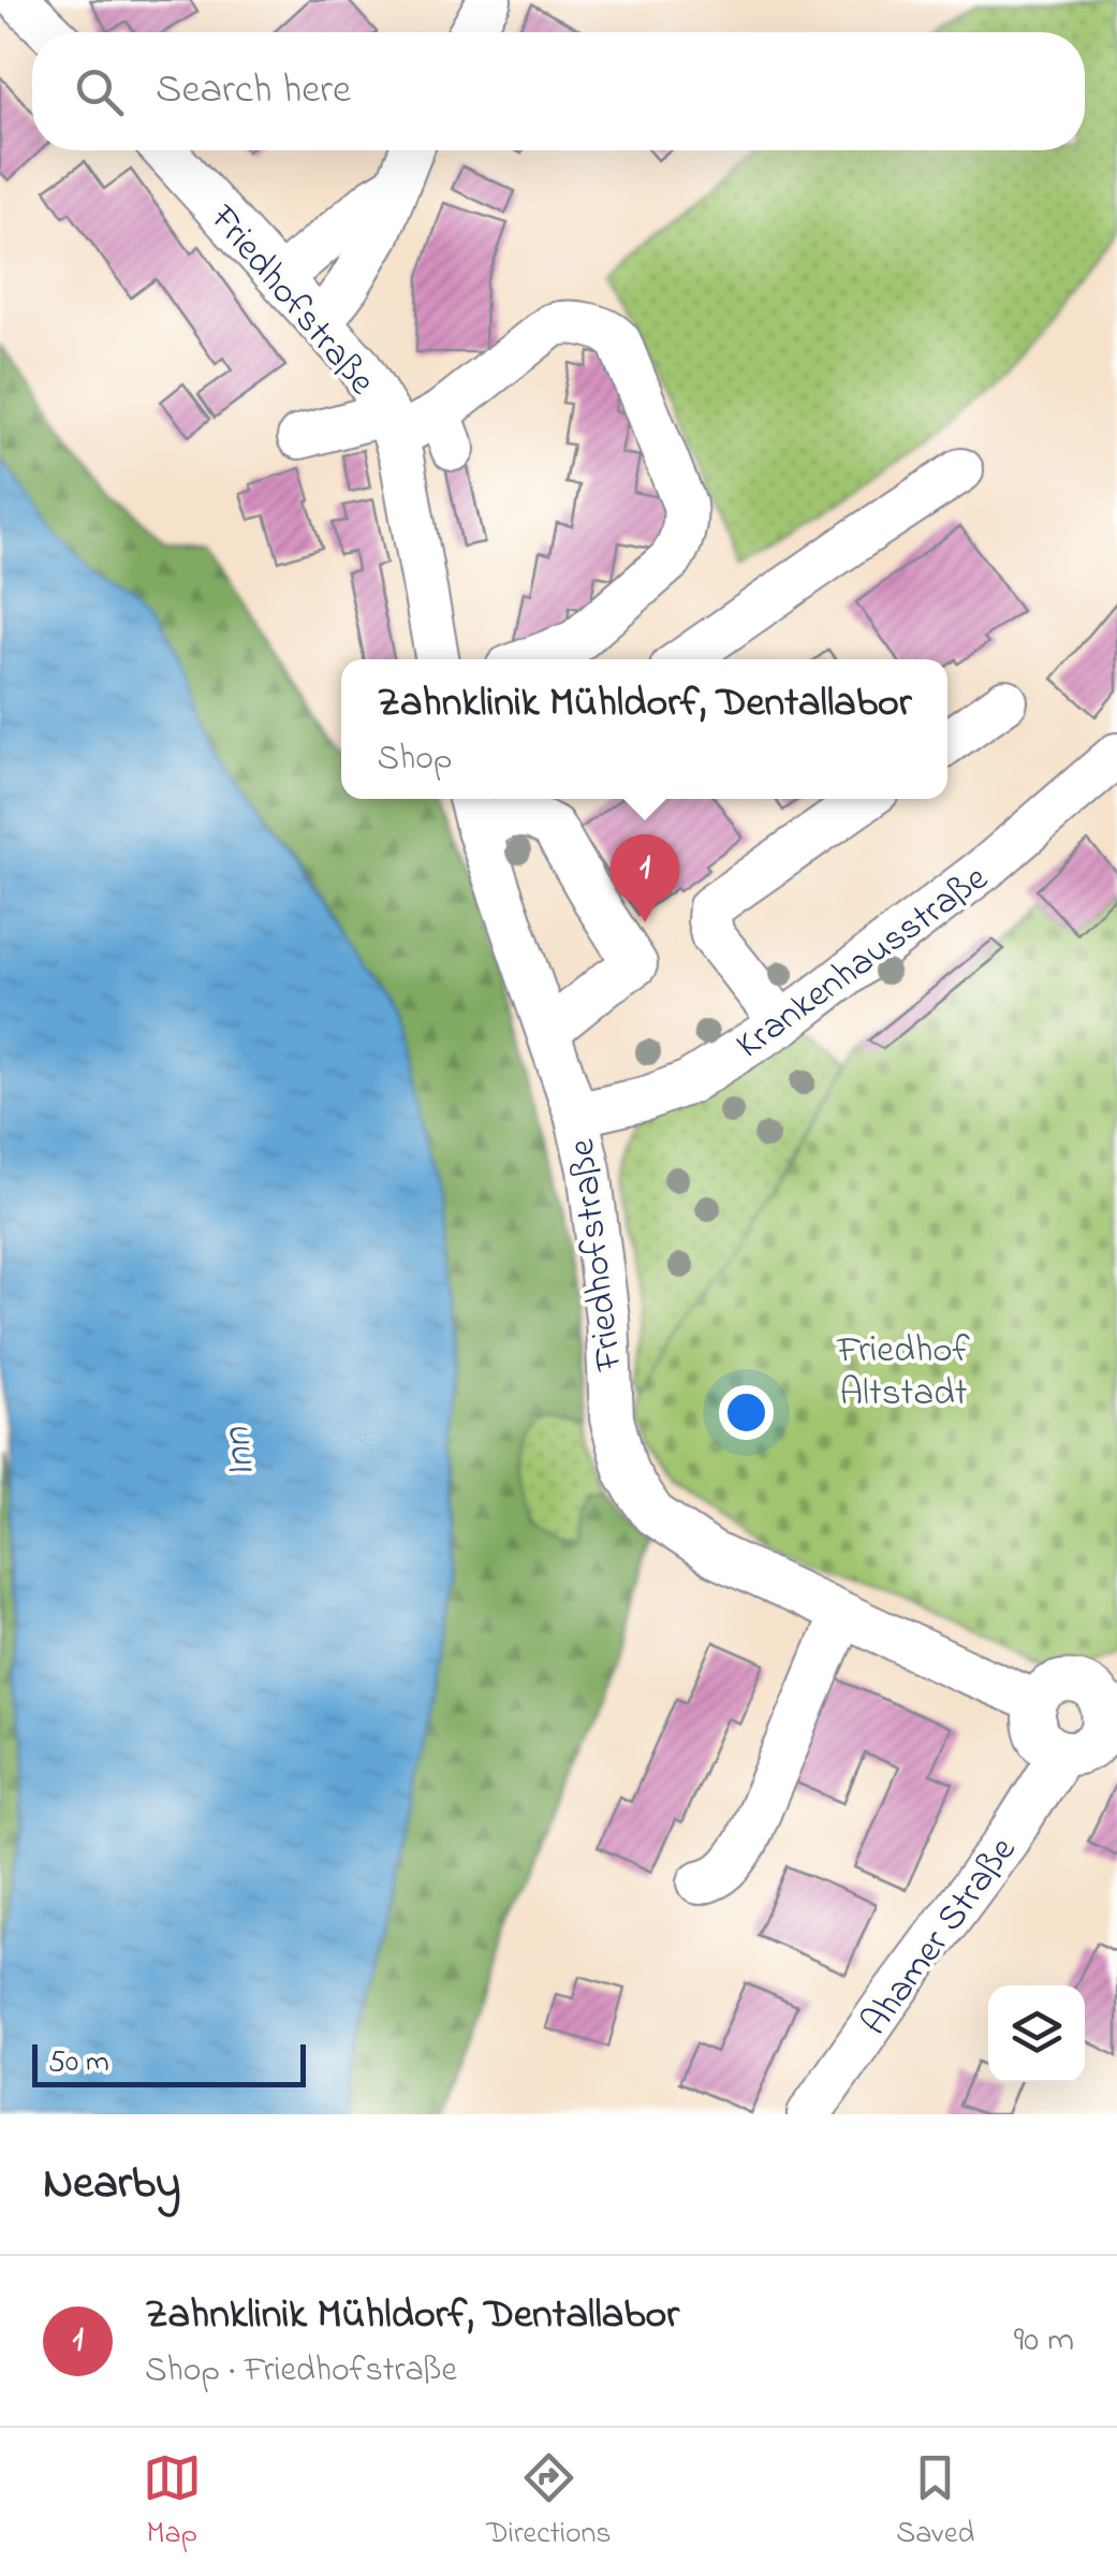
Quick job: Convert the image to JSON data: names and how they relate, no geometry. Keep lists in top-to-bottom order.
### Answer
{
  "streets": {
    "street": ["Friedhofstraße", "Krankenhausstraße", "Ahamer Straße"]
  },
  "crossings": [
    ["Friedhofstraße", "Krankenhausstraße"],
    ["Friedhofstraße", "Ahamer Straße"]
  ],
  "water": ["Inn"],
  "parks": ["Friedhof Altstadt"],
  "scale_bar": "50 m",
  "page": {
    "search": "Search here",
    "popup": ["Zahnklinik Mühldorf, Dentallabor", "Shop"],
    "pins": "1",
    "scale": "50 m",
    "heading": "Nearby",
    "list": [
      {
        "mark": "1",
        "name": "Zahnklinik Mühldorf, Dentallabor",
        "note": "Shop · Friedhofstraße",
        "value": "90 m"
      }
    ],
    "nav": ["Map", "Directions", "Saved"]
  }
}
